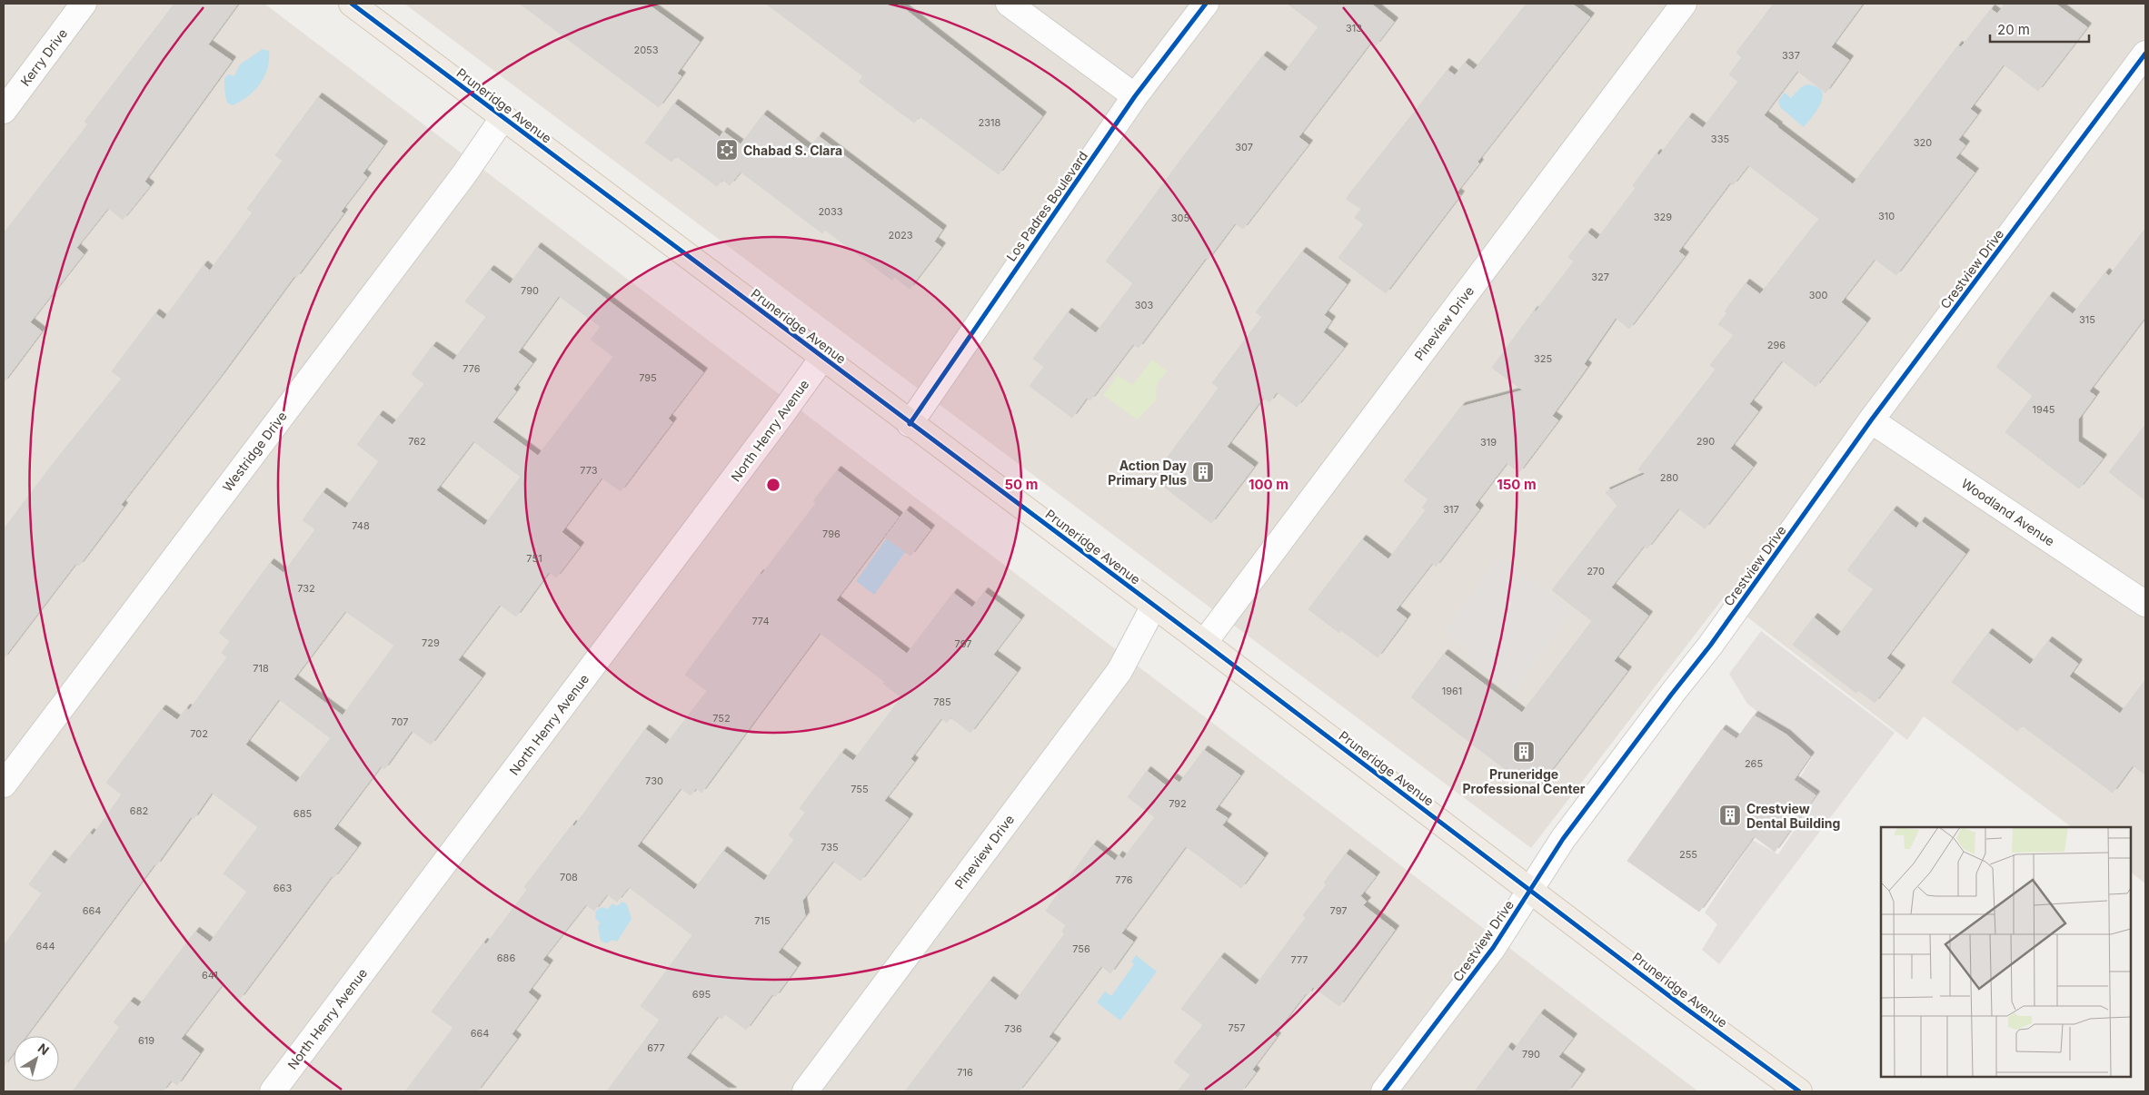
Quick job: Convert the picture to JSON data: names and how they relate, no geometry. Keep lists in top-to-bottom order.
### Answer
{
  "streets": {
    "main road": ["Pruneridge Avenue"],
    "street": [
      "Kerry Drive",
      "Los Padres Boulevard",
      "Crestview Drive",
      "Pineview Drive",
      "North Henry Avenue",
      "Westridge Drive",
      "Woodland Avenue"
    ]
  },
  "crossings": [
    ["Pruneridge Avenue", "Los Padres Boulevard"],
    ["Pruneridge Avenue", "Crestview Drive"],
    ["Pruneridge Avenue", "Pineview Drive"],
    ["Pruneridge Avenue", "North Henry Avenue"],
    ["Pruneridge Avenue", "Westridge Drive"],
    ["Crestview Drive", "Woodland Avenue"]
  ],
  "places": {
    "synagogue": ["Chabad S. Clara"],
    "building": ["Action Day Primary Plus", "Pruneridge Professional Center", "Crestview Dental Building"]
  },
  "house_numbers": [
    "313",
    "2053",
    "337",
    "2318",
    "335",
    "320",
    "307",
    "2033",
    "310",
    "329",
    "305",
    "2023",
    "327",
    "790",
    "300",
    "303",
    "315",
    "296",
    "325",
    "776",
    "795",
    "1945",
    "762",
    "290",
    "319",
    "773",
    "280",
    "317",
    "748",
    "796",
    "751",
    "270",
    "732",
    "774",
    "729",
    "797",
    "718",
    "1961",
    "785",
    "752",
    "707",
    "702",
    "265",
    "730",
    "755",
    "792",
    "682",
    "685",
    "735",
    "255",
    "708",
    "776",
    "663",
    "664",
    "797",
    "715",
    "644",
    "756",
    "686",
    "777",
    "641",
    "695",
    "757",
    "736",
    "664",
    "619",
    "677",
    "790",
    "716"
  ],
  "scale_bar": "20 m",
  "north": "top right",
  "rings": ["50 m", "100 m", "150 m"]
}
